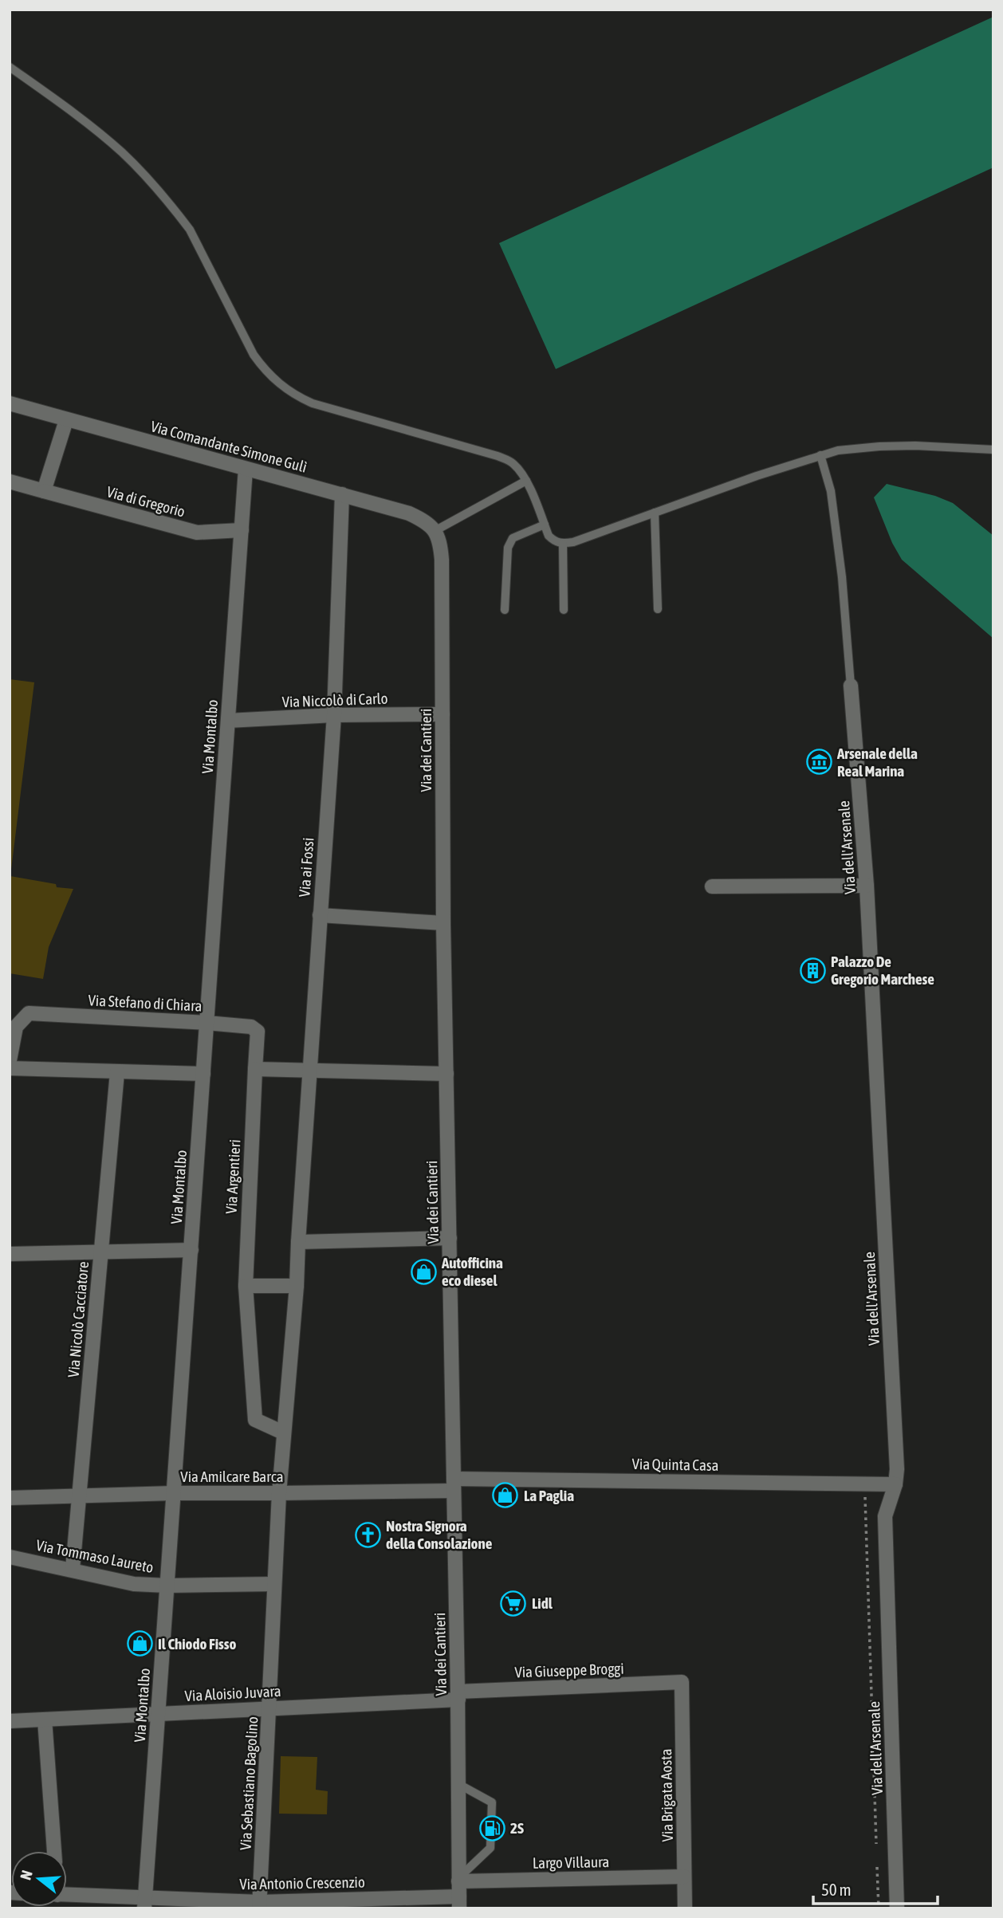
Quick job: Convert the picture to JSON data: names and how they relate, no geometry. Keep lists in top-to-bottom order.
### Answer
{
  "streets": {
    "street": [
      "Via Comandante Simone Gulì",
      "Via di Gregorio",
      "Via Niccolò di Carlo",
      "Via Montalbo",
      "Via dei Cantieri",
      "Via dell'Arsenale",
      "Via ai Fossi",
      "Via Stefano di Chiara",
      "Via Argentieri",
      "Via Nicolò Cacciatore",
      "Via Quinta Casa",
      "Via Amilcare Barca",
      "Via Tommaso Laureto",
      "Via Giuseppe Broggi",
      "Via Aloisio Juvara",
      "Via Sebastiano Bagolino",
      "Via Brigata Aosta",
      "Largo Villaura",
      "Via Antonio Crescenzio"
    ]
  },
  "crossings": [
    ["Via Comandante Simone Gulì", "Via Montalbo"],
    ["Via Comandante Simone Gulì", "Via dei Cantieri"],
    ["Via Comandante Simone Gulì", "Via ai Fossi"],
    ["Via di Gregorio", "Via Montalbo"],
    ["Via Niccolò di Carlo", "Via Montalbo"],
    ["Via Niccolò di Carlo", "Via dei Cantieri"],
    ["Via Niccolò di Carlo", "Via ai Fossi"],
    ["Via Montalbo", "Via Stefano di Chiara"],
    ["Via Montalbo", "Via Amilcare Barca"],
    ["Via Montalbo", "Via Tommaso Laureto"],
    ["Via Montalbo", "Via Aloisio Juvara"],
    ["Via Montalbo", "Via Antonio Crescenzio"],
    ["Via dei Cantieri", "Via Quinta Casa"],
    ["Via dei Cantieri", "Via Amilcare Barca"],
    ["Via dei Cantieri", "Via Giuseppe Broggi"],
    ["Via dei Cantieri", "Via Aloisio Juvara"],
    ["Via dei Cantieri", "Largo Villaura"],
    ["Via dei Cantieri", "Via Antonio Crescenzio"],
    ["Via dell'Arsenale", "Via Quinta Casa"],
    ["Via ai Fossi", "Via Argentieri"],
    ["Via ai Fossi", "Via Sebastiano Bagolino"],
    ["Via Stefano di Chiara", "Via Argentieri"],
    ["Via Argentieri", "Via Sebastiano Bagolino"],
    ["Via Nicolò Cacciatore", "Via Amilcare Barca"],
    ["Via Nicolò Cacciatore", "Via Tommaso Laureto"],
    ["Via Quinta Casa", "Via Amilcare Barca"],
    ["Via Amilcare Barca", "Via Sebastiano Bagolino"],
    ["Via Tommaso Laureto", "Via Sebastiano Bagolino"],
    ["Via Giuseppe Broggi", "Via Aloisio Juvara"],
    ["Via Giuseppe Broggi", "Via Brigata Aosta"],
    ["Via Aloisio Juvara", "Via Sebastiano Bagolino"],
    ["Via Sebastiano Bagolino", "Via Antonio Crescenzio"],
    ["Via Brigata Aosta", "Largo Villaura"]
  ],
  "places": {
    "museum": ["Arsenale della Real Marina"],
    "building": ["Palazzo De Gregorio Marchese"],
    "shop": ["Autofficina eco diesel", "La Paglia", "Il Chiodo Fisso"],
    "church": ["Nostra Signora della Consolazione"],
    "supermarket": ["Lidl"],
    "fuel station": ["2S"]
  },
  "scale_bar": "50 m",
  "north": "left"
}
